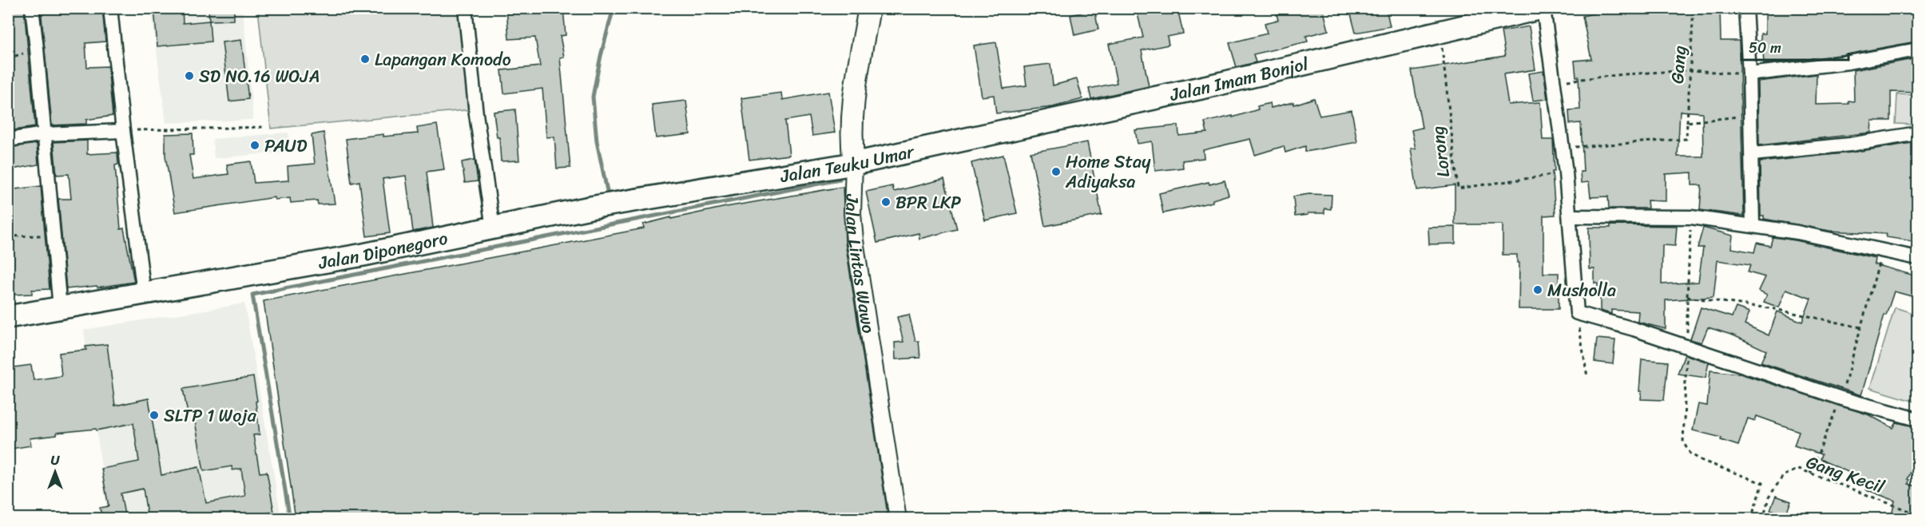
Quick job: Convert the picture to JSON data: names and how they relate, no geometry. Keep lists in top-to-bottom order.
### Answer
{
  "streets": {
    "highway": ["Jalan Imam Bonjol", "Jalan Teuku Umar", "Jalan Diponegoro"],
    "main road": ["Jalan Lintas Wawo"],
    "path": ["Gang", "Lorong", "Gang Kecil"]
  },
  "crossings": [
    ["Jalan Imam Bonjol", "Lorong"],
    ["Jalan Imam Bonjol", "Jalan Teuku Umar"],
    ["Jalan Teuku Umar", "Jalan Diponegoro"],
    ["Jalan Teuku Umar", "Jalan Lintas Wawo"]
  ],
  "places": [
    "Lapangan Komodo",
    "SD NO.16 WOJA",
    "PAUD",
    "Home Stay Adiyaksa",
    "BPR LKP",
    "Musholla",
    "SLTP 1 Woja"
  ],
  "scale_bar": "50 m",
  "north": "top"
}
